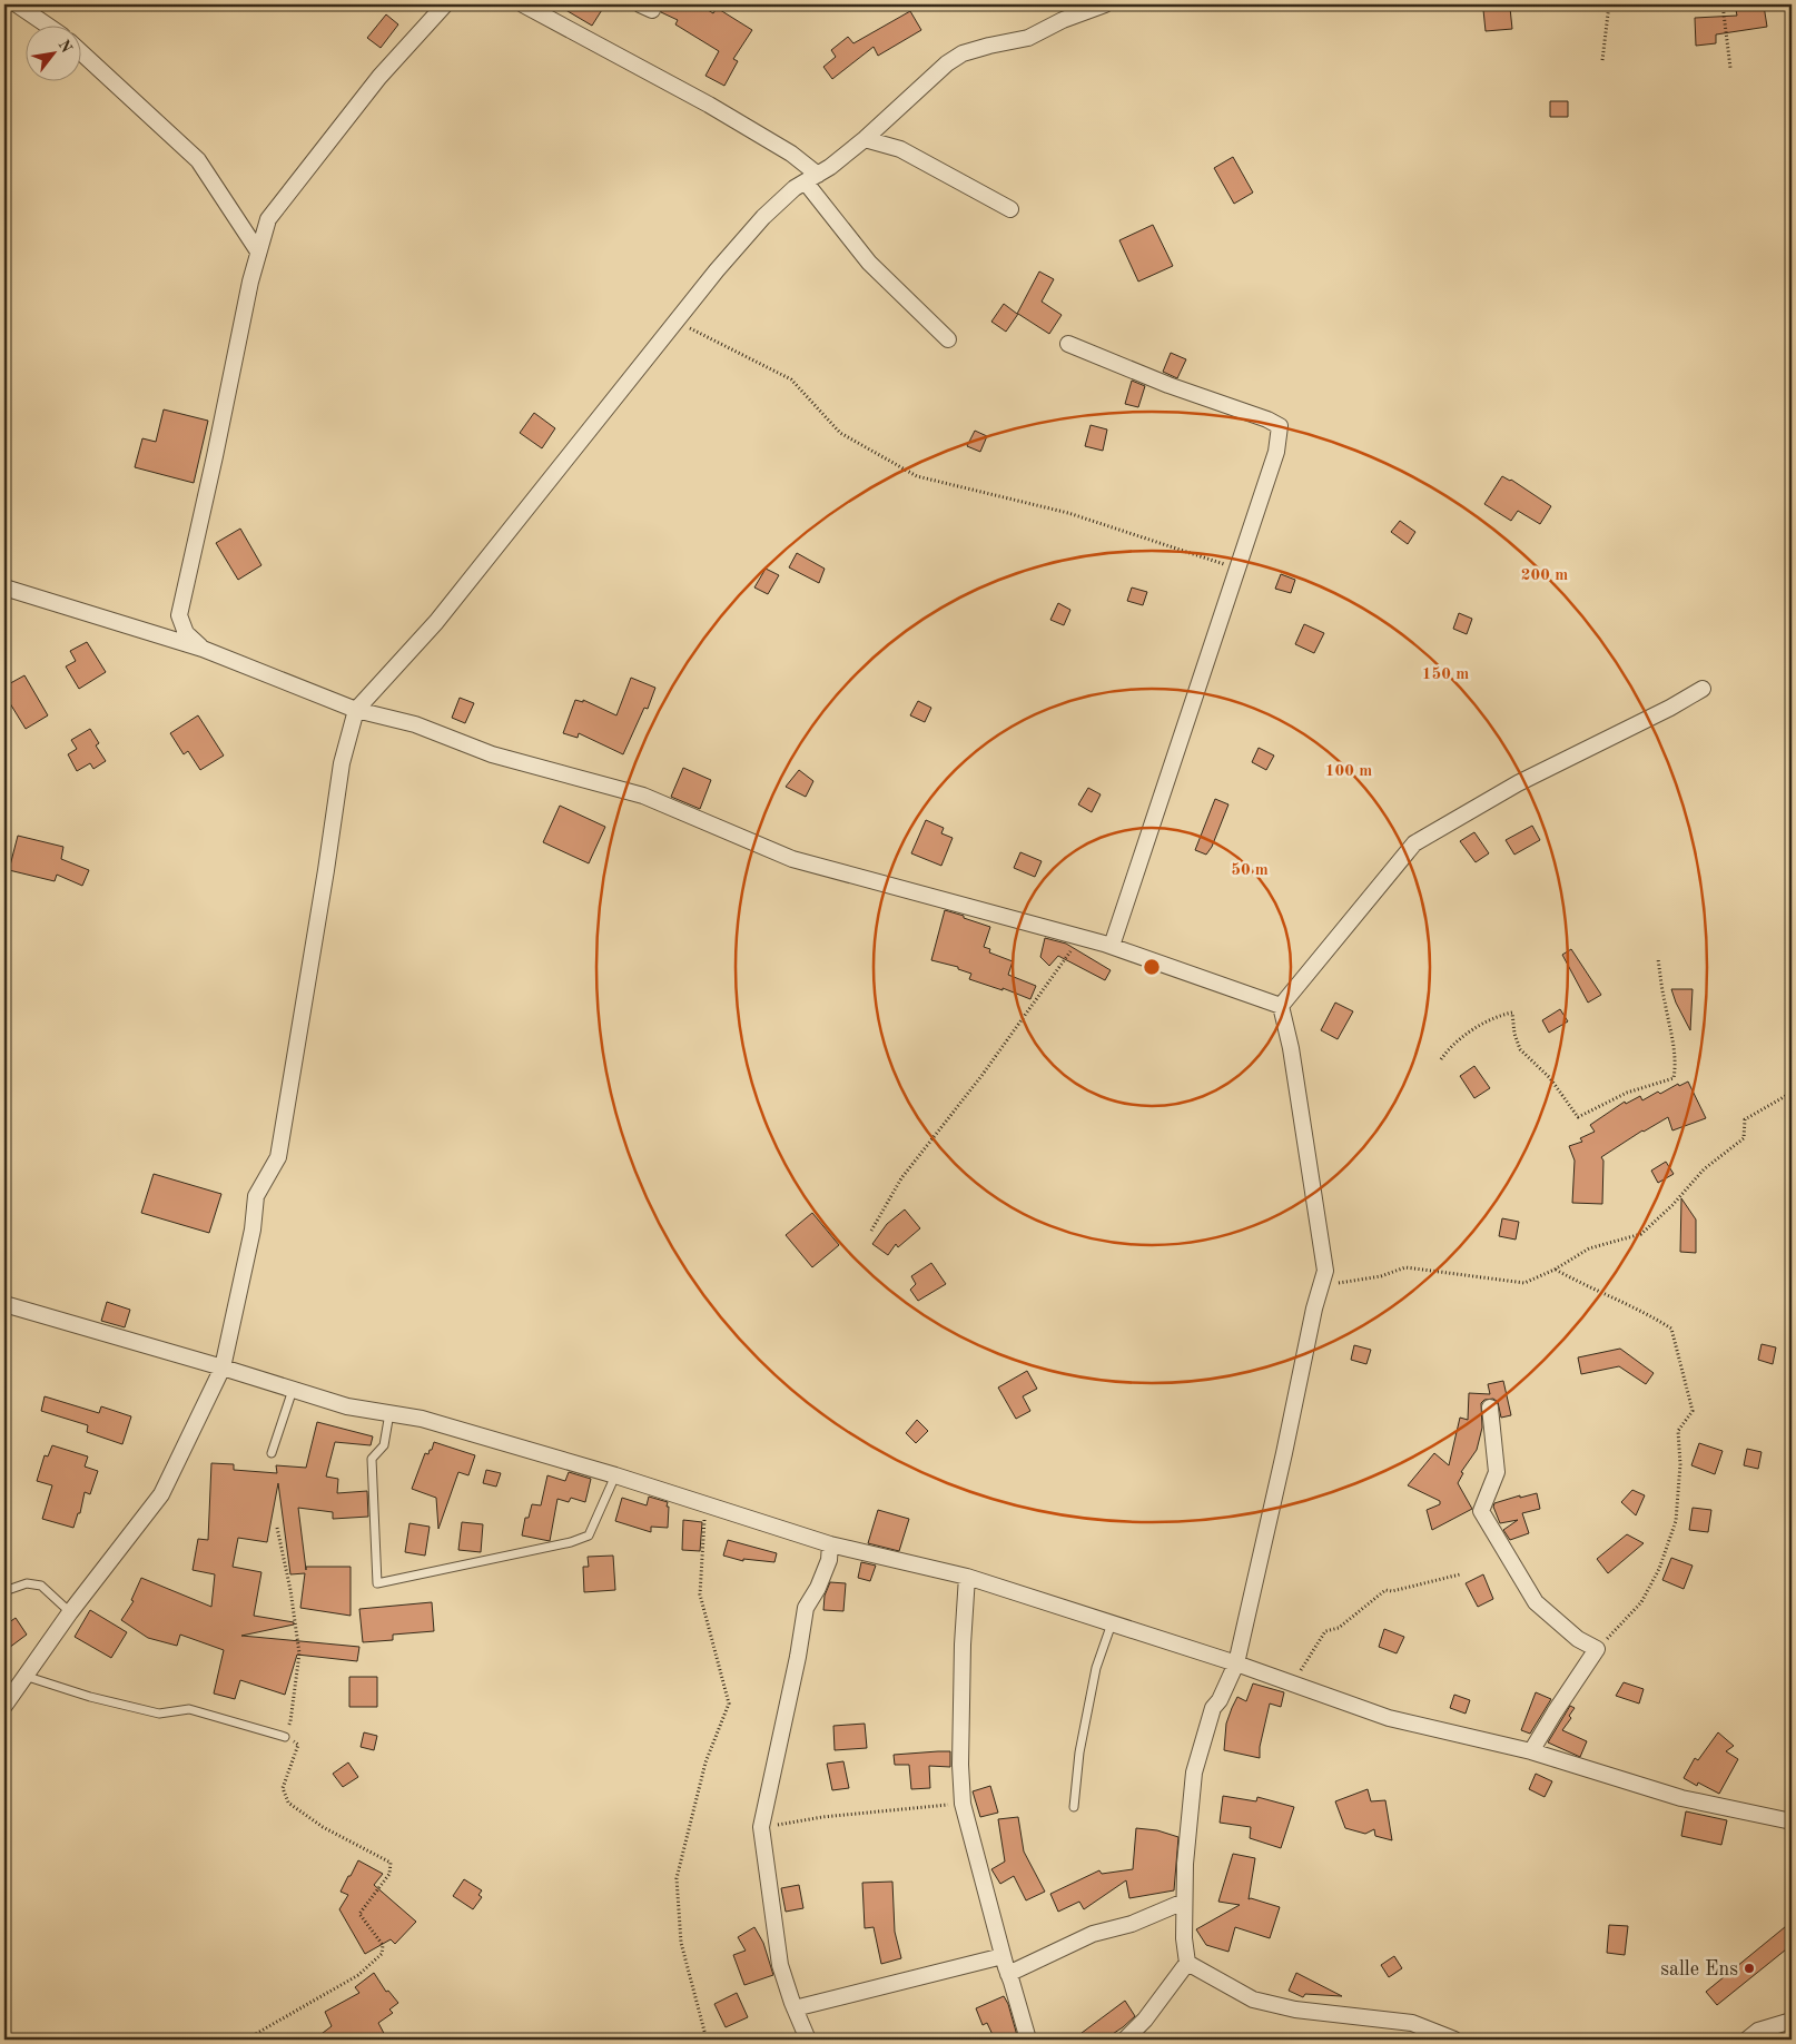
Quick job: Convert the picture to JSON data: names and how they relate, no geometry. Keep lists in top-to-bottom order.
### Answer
{
  "places": ["salle Ens"],
  "north": "top right",
  "rings": [
    "200 m",
    "150 m",
    "100 m",
    "50 m"
  ]
}
